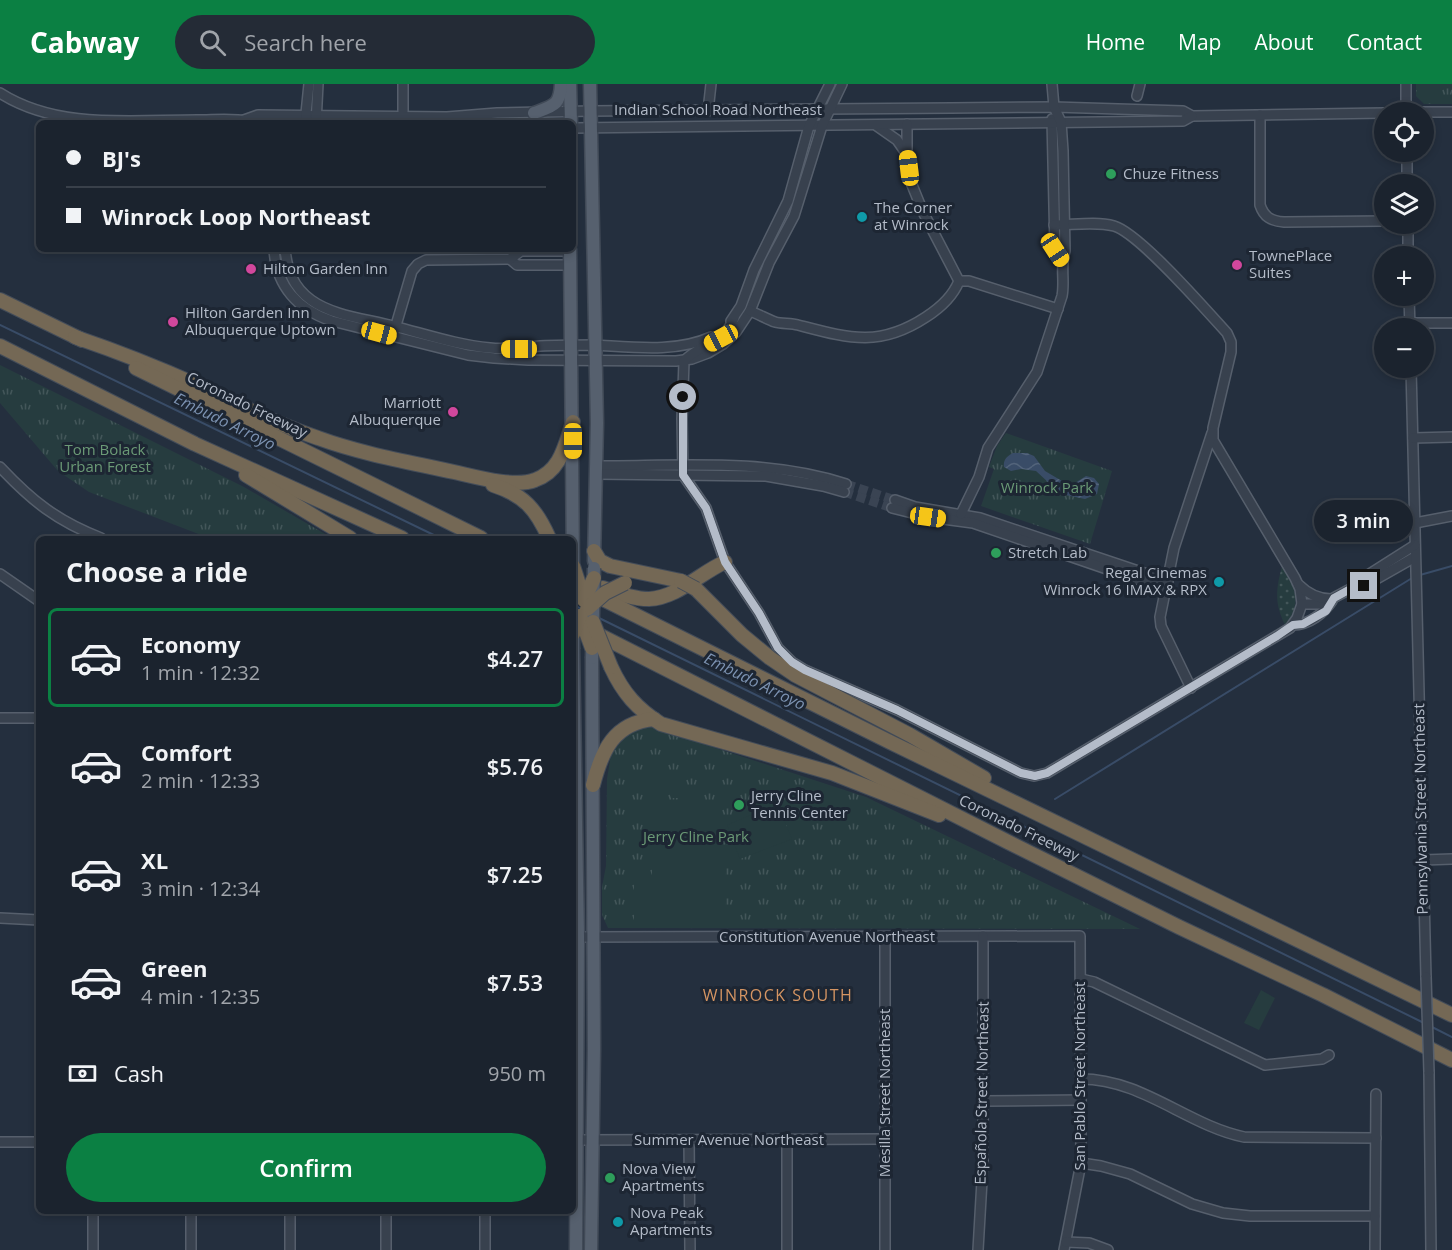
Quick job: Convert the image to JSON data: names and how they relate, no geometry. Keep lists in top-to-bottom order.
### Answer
{
  "streets": {
    "highway": ["Coronado Freeway"],
    "street": [
      "Indian School Road Northeast",
      "Pennsylvania Street Northeast",
      "Constitution Avenue Northeast",
      "San Pablo Street Northeast",
      "Mesilla Street Northeast",
      "Española Street Northeast",
      "Summer Avenue Northeast"
    ]
  },
  "crossings": [
    ["Constitution Avenue Northeast", "San Pablo Street Northeast"],
    ["Constitution Avenue Northeast", "Mesilla Street Northeast"],
    ["Constitution Avenue Northeast", "Española Street Northeast"],
    ["Mesilla Street Northeast", "Summer Avenue Northeast"]
  ],
  "districts": ["WINROCK SOUTH"],
  "water": ["Embudo Arroyo"],
  "parks": ["Tom Bolack Urban Forest", "Winrock Park", "Jerry Cline Park"],
  "places": [
    "Chuze Fitness",
    "The Corner at Winrock",
    "TownePlace Suites",
    "Hilton Garden Inn",
    "Hilton Garden Inn Albuquerque Uptown",
    "Marriott Albuquerque",
    "Stretch Lab",
    "Regal Cinemas Winrock 16 IMAX & RPX",
    "Jerry Cline Tennis Center",
    "Nova View Apartments",
    "Nova Peak Apartments"
  ],
  "page": {
    "header": "Cabway",
    "search": "Search here",
    "nav": [
      "Home",
      "Map",
      "About",
      "Contact"
    ],
    "map_buttons": ["+", "−"],
    "banner": ["BJ's", "Winrock Loop Northeast"],
    "bubble": "3 min",
    "heading": "Choose a ride",
    "list": [
      {
        "name": "Economy",
        "note": "1 min · 12:32",
        "value": "$4.27"
      },
      {
        "name": "Comfort",
        "note": "2 min · 12:33",
        "value": "$5.76"
      },
      {
        "name": "XL",
        "note": "3 min · 12:34",
        "value": "$7.25"
      },
      {
        "name": "Green",
        "note": "4 min · 12:35",
        "value": "$7.53"
      }
    ],
    "pay": ["Cash", "950 m"],
    "buttons": "Confirm"
  }
}
